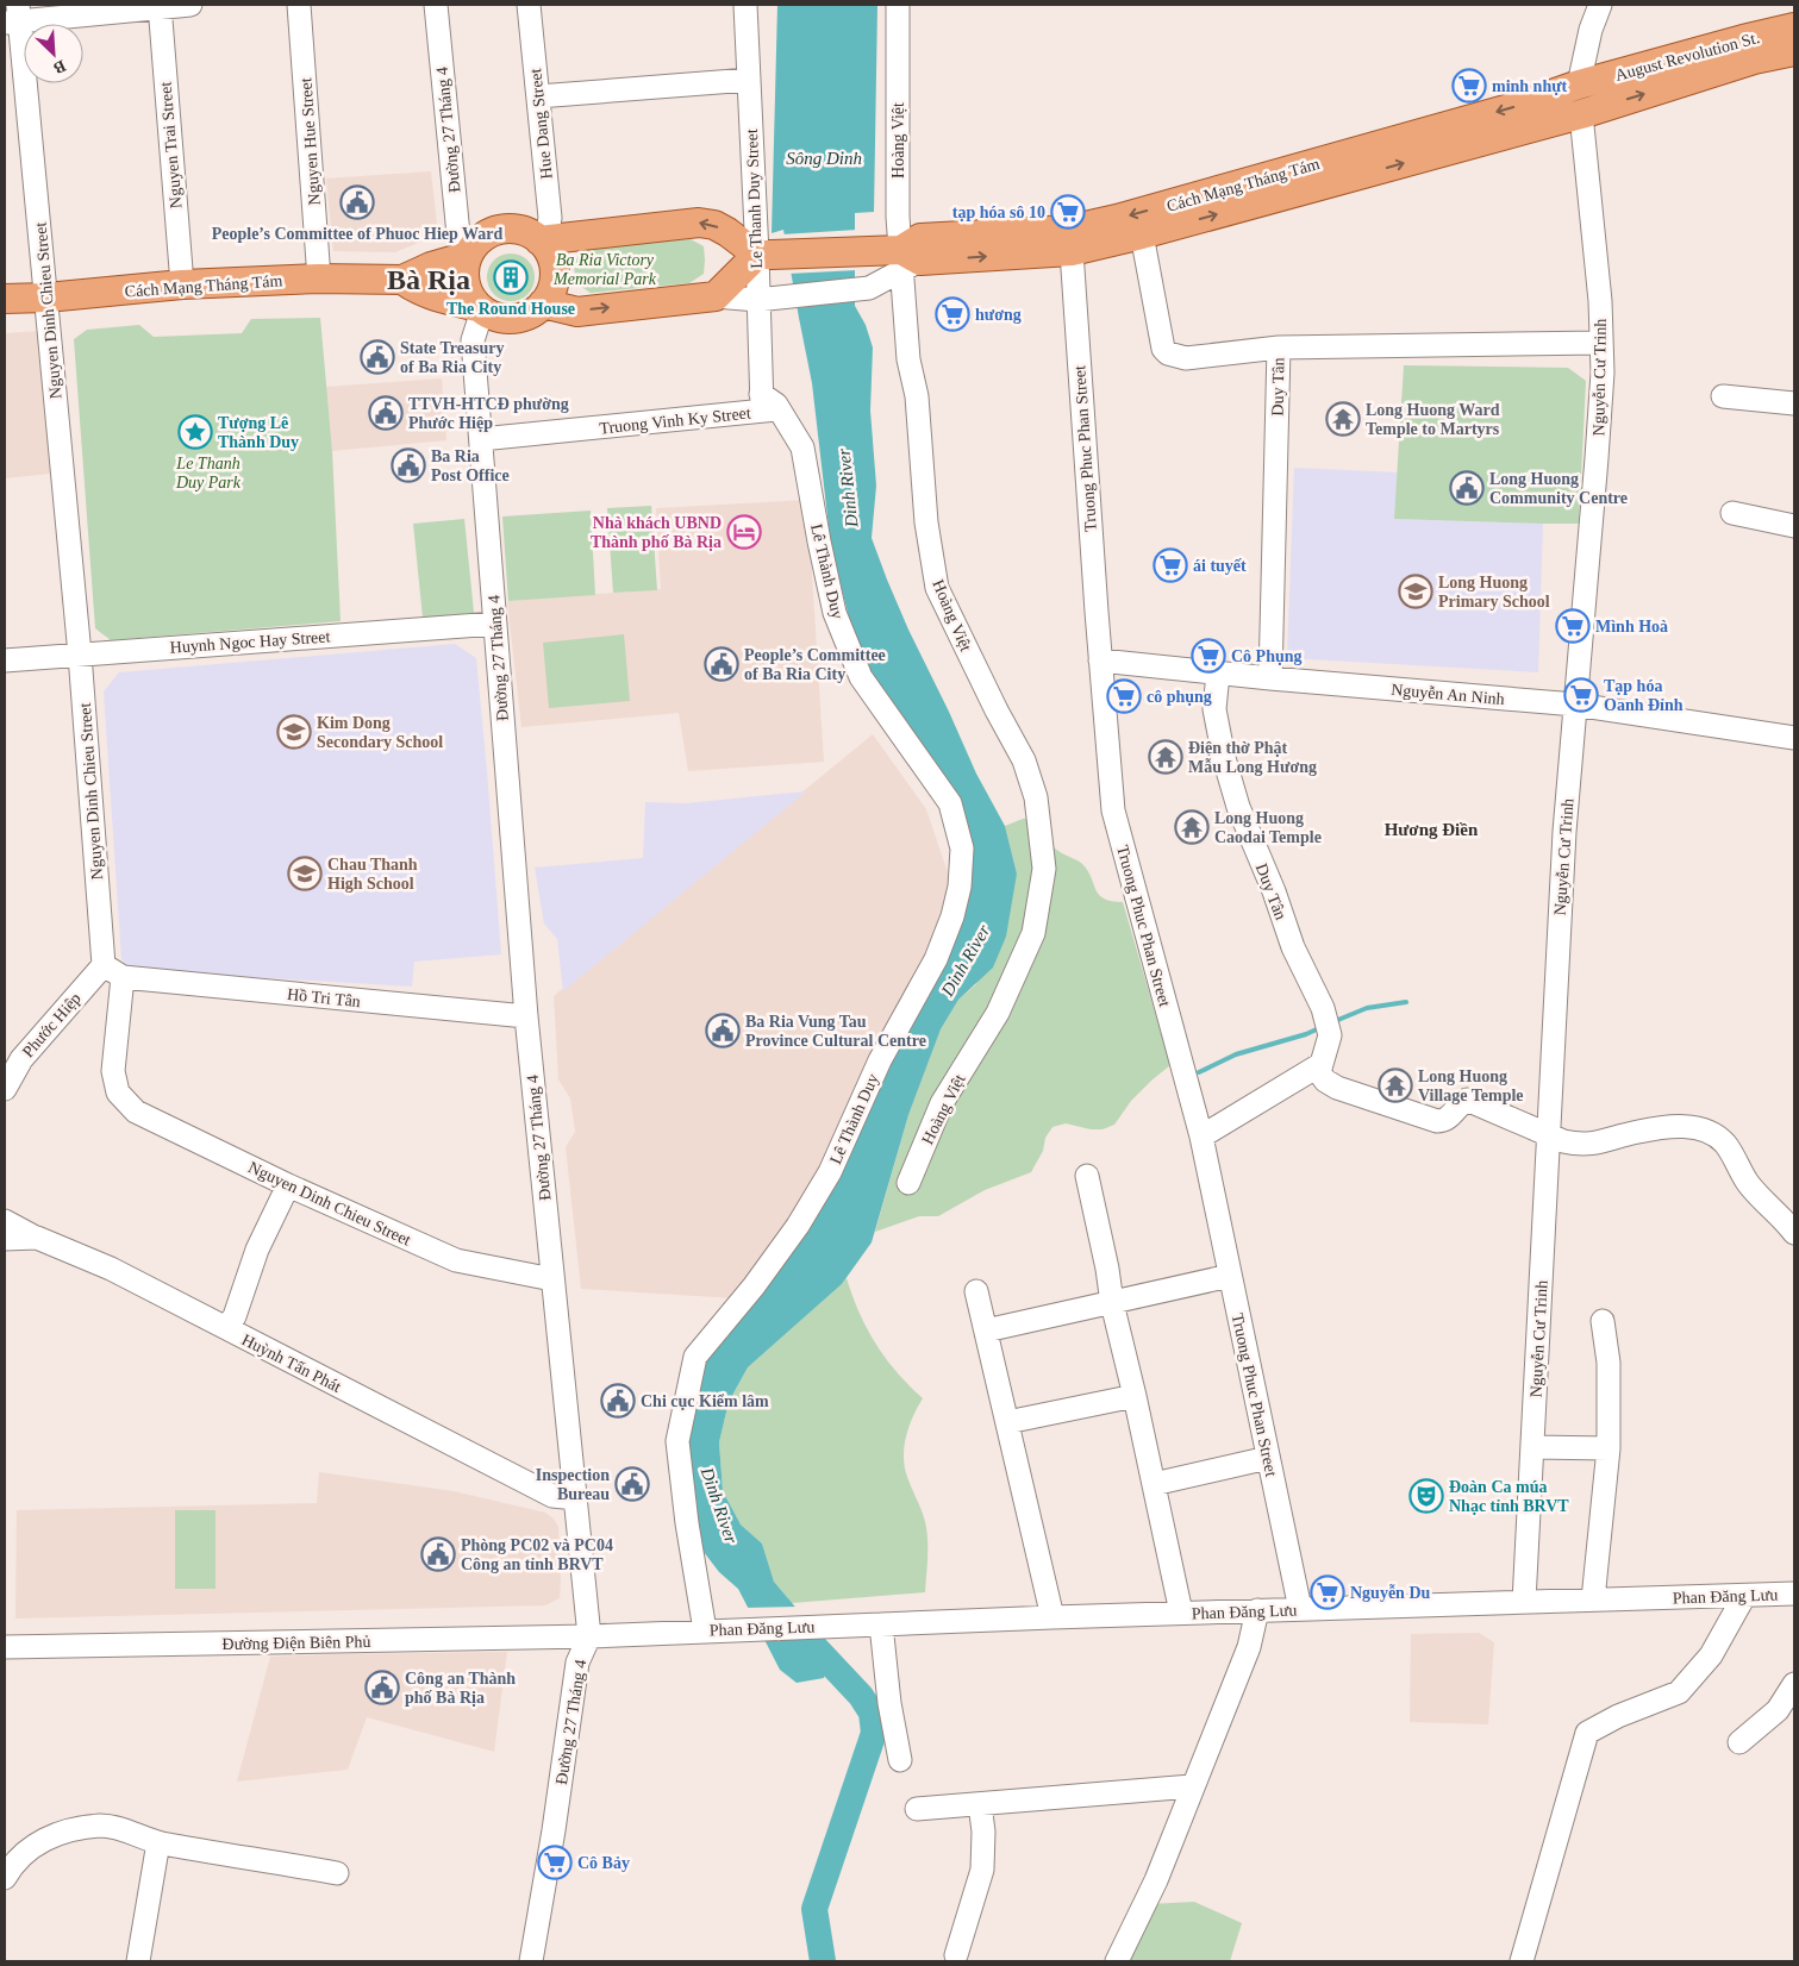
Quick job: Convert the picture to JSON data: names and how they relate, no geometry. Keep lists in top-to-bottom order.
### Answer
{
  "streets": {
    "main road": ["August Revolution St.", "Cách Mạng Tháng Tám"],
    "street": [
      "Hue Dang Street",
      "Đường 27 Tháng 4",
      "Hoàng Việt",
      "Nguyen Hue Street",
      "Nguyen Trai Street",
      "Le Thanh Duy Street",
      "Nguyen Dinh Chieu Street",
      "Nguyễn Cư Trinh",
      "Duy Tân",
      "Truong Vinh Ky Street",
      "Truong Phuc Phan Street",
      "Lê Thành Duy",
      "Huynh Ngoc Hay Street",
      "Nguyễn An Ninh",
      "Hồ Tri Tân",
      "Phước Hiệp",
      "Huỳnh Tấn Phát",
      "Phan Đăng Lưu",
      "Đường Điện Biên Phủ"
    ]
  },
  "crossings": [
    ["August Revolution St.", "Cách Mạng Tháng Tám"],
    ["August Revolution St.", "Nguyễn Cư Trinh"],
    ["Hue Dang Street", "Đường 27 Tháng 4"],
    ["Hue Dang Street", "Cách Mạng Tháng Tám"],
    ["Đường 27 Tháng 4", "Cách Mạng Tháng Tám"],
    ["Đường 27 Tháng 4", "Nguyen Dinh Chieu Street"],
    ["Đường 27 Tháng 4", "Truong Vinh Ky Street"],
    ["Đường 27 Tháng 4", "Huynh Ngoc Hay Street"],
    ["Đường 27 Tháng 4", "Hồ Tri Tân"],
    ["Đường 27 Tháng 4", "Huỳnh Tấn Phát"],
    ["Đường 27 Tháng 4", "Phan Đăng Lưu"],
    ["Đường 27 Tháng 4", "Đường Điện Biên Phủ"],
    ["Hoàng Việt", "Cách Mạng Tháng Tám"],
    ["Nguyen Hue Street", "Cách Mạng Tháng Tám"],
    ["Nguyen Trai Street", "Cách Mạng Tháng Tám"],
    ["Cách Mạng Tháng Tám", "Le Thanh Duy Street"],
    ["Cách Mạng Tháng Tám", "Nguyen Dinh Chieu Street"],
    ["Cách Mạng Tháng Tám", "Nguyễn Cư Trinh"],
    ["Cách Mạng Tháng Tám", "Truong Phuc Phan Street"],
    ["Le Thanh Duy Street", "Truong Vinh Ky Street"],
    ["Le Thanh Duy Street", "Lê Thành Duy"],
    ["Nguyen Dinh Chieu Street", "Huynh Ngoc Hay Street"],
    ["Nguyen Dinh Chieu Street", "Hồ Tri Tân"],
    ["Nguyen Dinh Chieu Street", "Phước Hiệp"],
    ["Nguyễn Cư Trinh", "Duy Tân"],
    ["Nguyễn Cư Trinh", "Nguyễn An Ninh"],
    ["Nguyễn Cư Trinh", "Phan Đăng Lưu"],
    ["Duy Tân", "Nguyễn An Ninh"],
    ["Truong Vinh Ky Street", "Lê Thành Duy"],
    ["Truong Phuc Phan Street", "Nguyễn An Ninh"],
    ["Truong Phuc Phan Street", "Phan Đăng Lưu"],
    ["Lê Thành Duy", "Phan Đăng Lưu"],
    ["Hồ Tri Tân", "Phước Hiệp"],
    ["Phan Đăng Lưu", "Đường Điện Biên Phủ"]
  ],
  "districts": ["Bà Rịa", "Hương Điền"],
  "water": ["Sông Dinh", "Dinh River"],
  "parks": ["Ba Ria Victory Memorial Park", "Le Thanh Duy Park"],
  "places": {
    "supermarket": [
      "minh nhựt",
      "tạp hóa sô 10",
      "hương",
      "ái tuyết",
      "Mình Hoà",
      "Cô Phụng",
      "Tạp hóa Oanh Đỉnh",
      "cô phụng",
      "Nguyễn Du",
      "Cô Bảy"
    ],
    "public building": [
      "People’s Committee of Phuoc Hiep Ward",
      "State Treasury of Ba Ria City",
      "TTVH-HTCĐ phường Phước Hiệp",
      "Ba Ria Post Office",
      "Long Huong Community Centre",
      "People’s Committee of Ba Ria City",
      "Ba Ria Vung Tau Province Cultural Centre",
      "Chi cục Kiểm lâm",
      "Inspection Bureau",
      "Phòng PC02 và PC04 Công an tỉnh BRVT",
      "Công an Thành phố Bà Rịa"
    ],
    "building": ["The Round House"],
    "temple": [
      "Long Huong Ward Temple to Martyrs",
      "Điện thờ Phật Mẫu Long Hương",
      "Long Huong Caodai Temple",
      "Long Huong Village Temple"
    ],
    "place": ["Tượng Lê Thành Duy"],
    "hotel": ["Nhà khách UBND Thành phố Bà Rịa"],
    "school or university": ["Long Huong Primary School", "Kim Dong Secondary School", "Chau Thanh High School"],
    "theatre": ["Đoàn Ca múa Nhạc tỉnh BRVT"]
  },
  "north": "bottom right"
}
